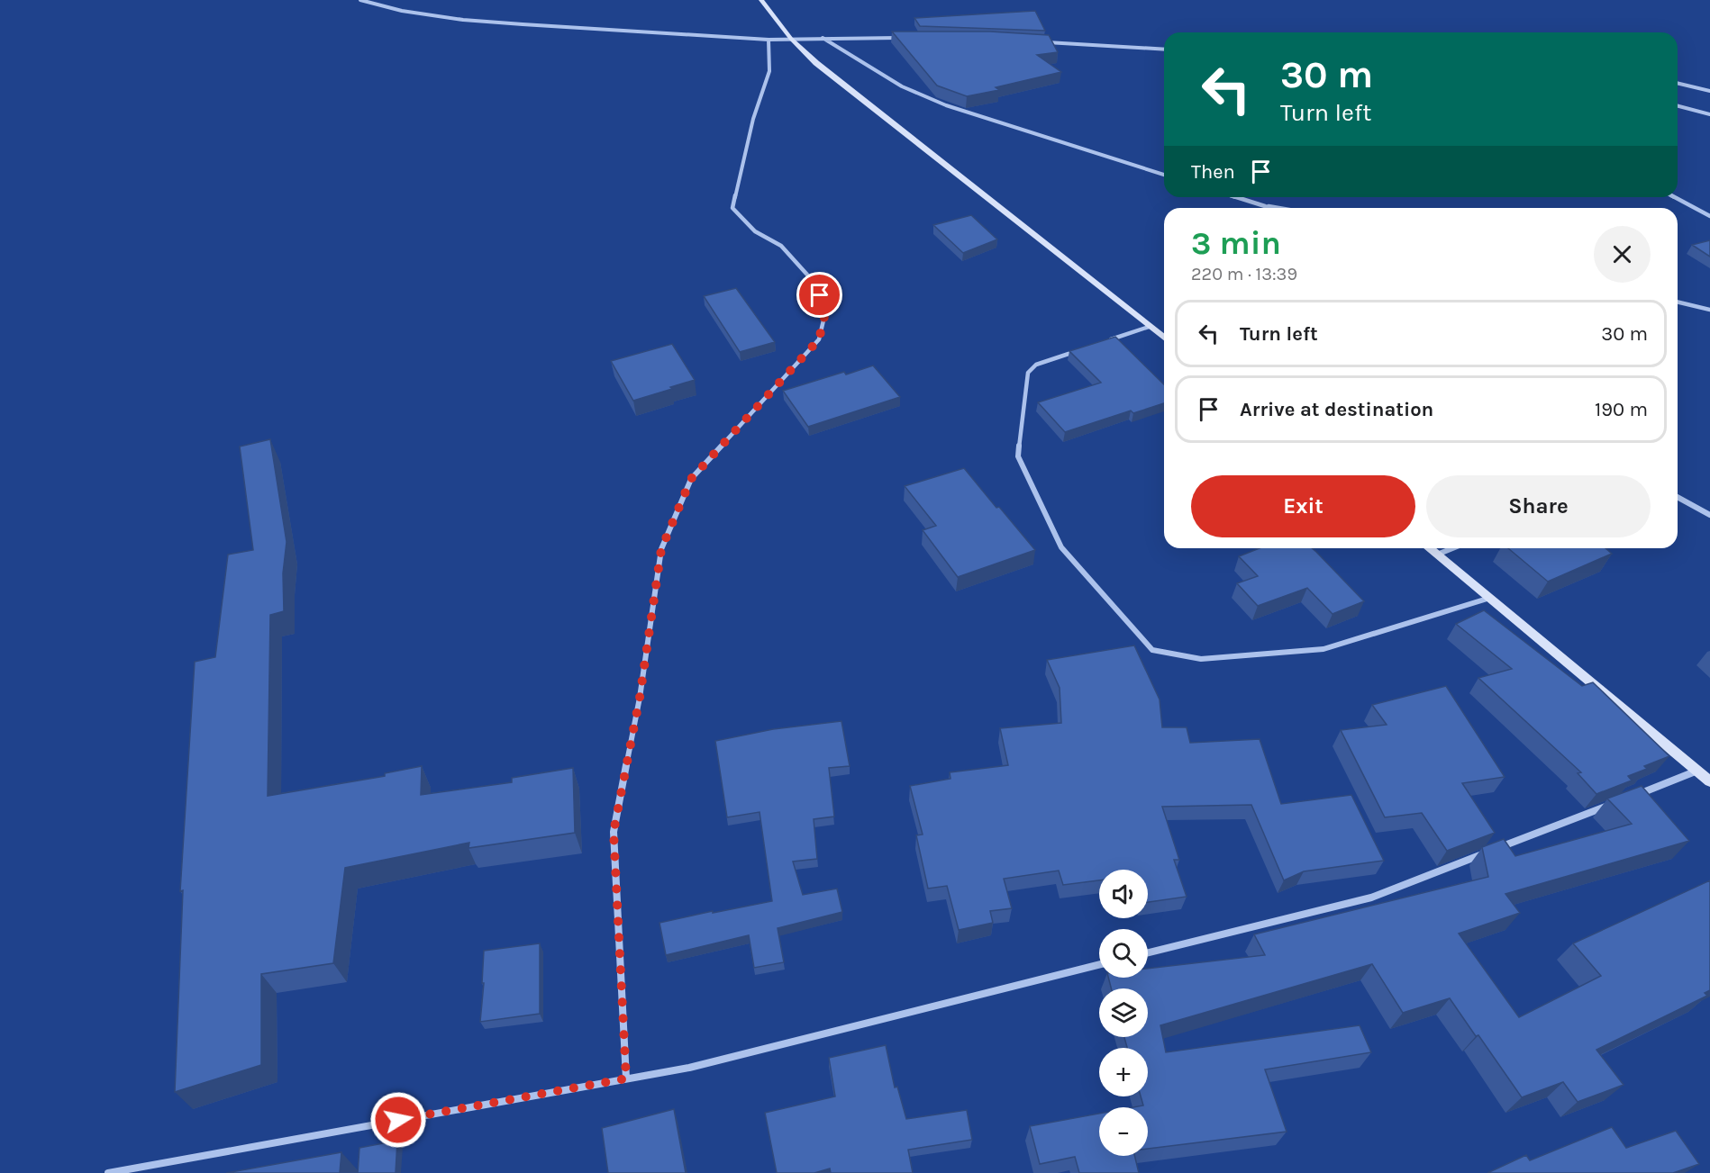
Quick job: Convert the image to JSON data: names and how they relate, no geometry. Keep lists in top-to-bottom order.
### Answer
{
  "page": {
    "turn": ["30 m", "Turn left"],
    "then": "Then",
    "heading": ["3 min", "220 m · 13:39"],
    "list": [
      {
        "name": "Turn left",
        "value": "30 m"
      },
      {
        "name": "Arrive at destination",
        "value": "190 m"
      }
    ],
    "buttons": ["Exit", "Share"],
    "map_buttons": ["+", "−"]
  }
}
